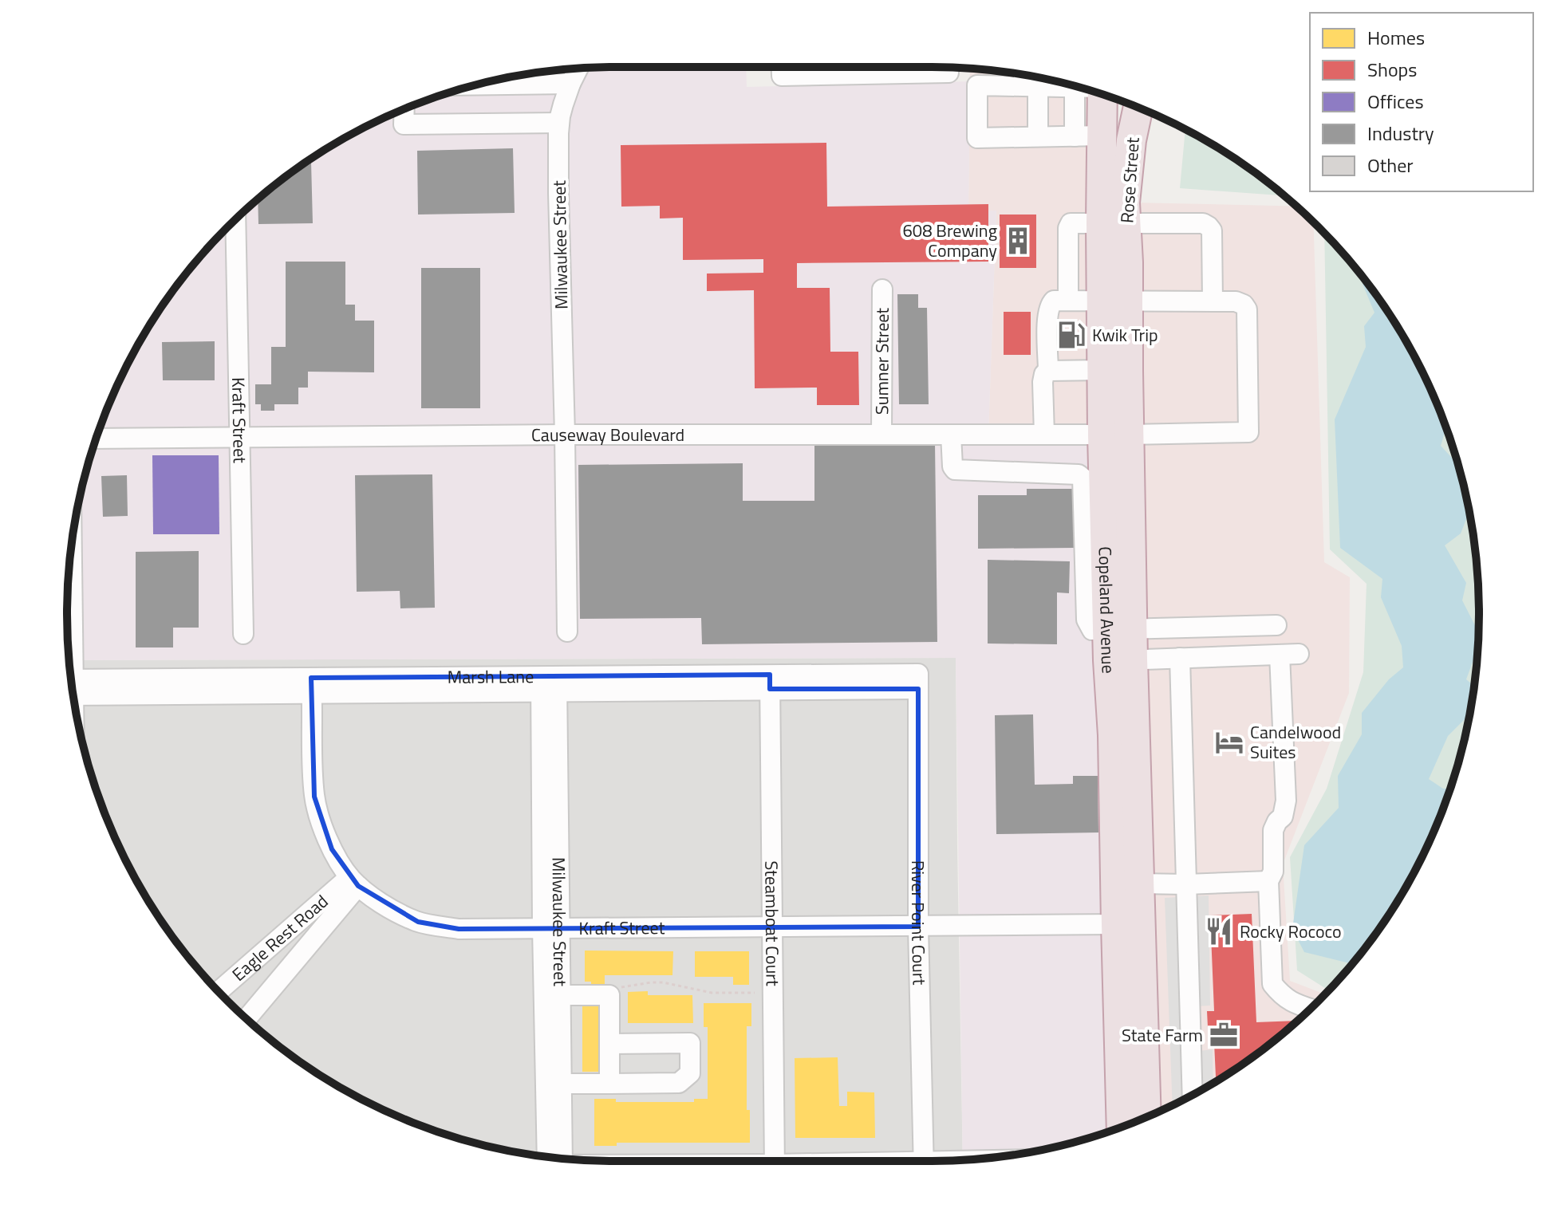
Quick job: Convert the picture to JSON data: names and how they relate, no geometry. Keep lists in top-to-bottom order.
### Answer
{
  "streets": {
    "highway": ["Rose Street", "Copeland Avenue"],
    "street": [
      "Milwaukee Street",
      "Sumner Street",
      "Kraft Street",
      "Causeway Boulevard",
      "Marsh Lane",
      "River Point Court",
      "Steamboat Court",
      "Eagle Rest Road"
    ]
  },
  "crossings": [
    ["Rose Street", "Copeland Avenue"],
    ["Milwaukee Street", "Kraft Street"],
    ["Milwaukee Street", "Causeway Boulevard"],
    ["Milwaukee Street", "Marsh Lane"],
    ["Sumner Street", "Causeway Boulevard"],
    ["Kraft Street", "Causeway Boulevard"],
    ["Kraft Street", "Copeland Avenue"],
    ["Kraft Street", "Marsh Lane"],
    ["Kraft Street", "River Point Court"],
    ["Kraft Street", "Steamboat Court"],
    ["Kraft Street", "Eagle Rest Road"],
    ["Causeway Boulevard", "Copeland Avenue"],
    ["Marsh Lane", "River Point Court"],
    ["Marsh Lane", "Steamboat Court"]
  ],
  "places": {
    "building": ["608 Brewing Company"],
    "fuel station": ["Kwik Trip"],
    "hotel": ["Candelwood Suites"],
    "restaurant": ["Rocky Rococo"],
    "office": ["State Farm"]
  },
  "legend": [
    "Homes",
    "Shops",
    "Offices",
    "Industry",
    "Other"
  ]
}
